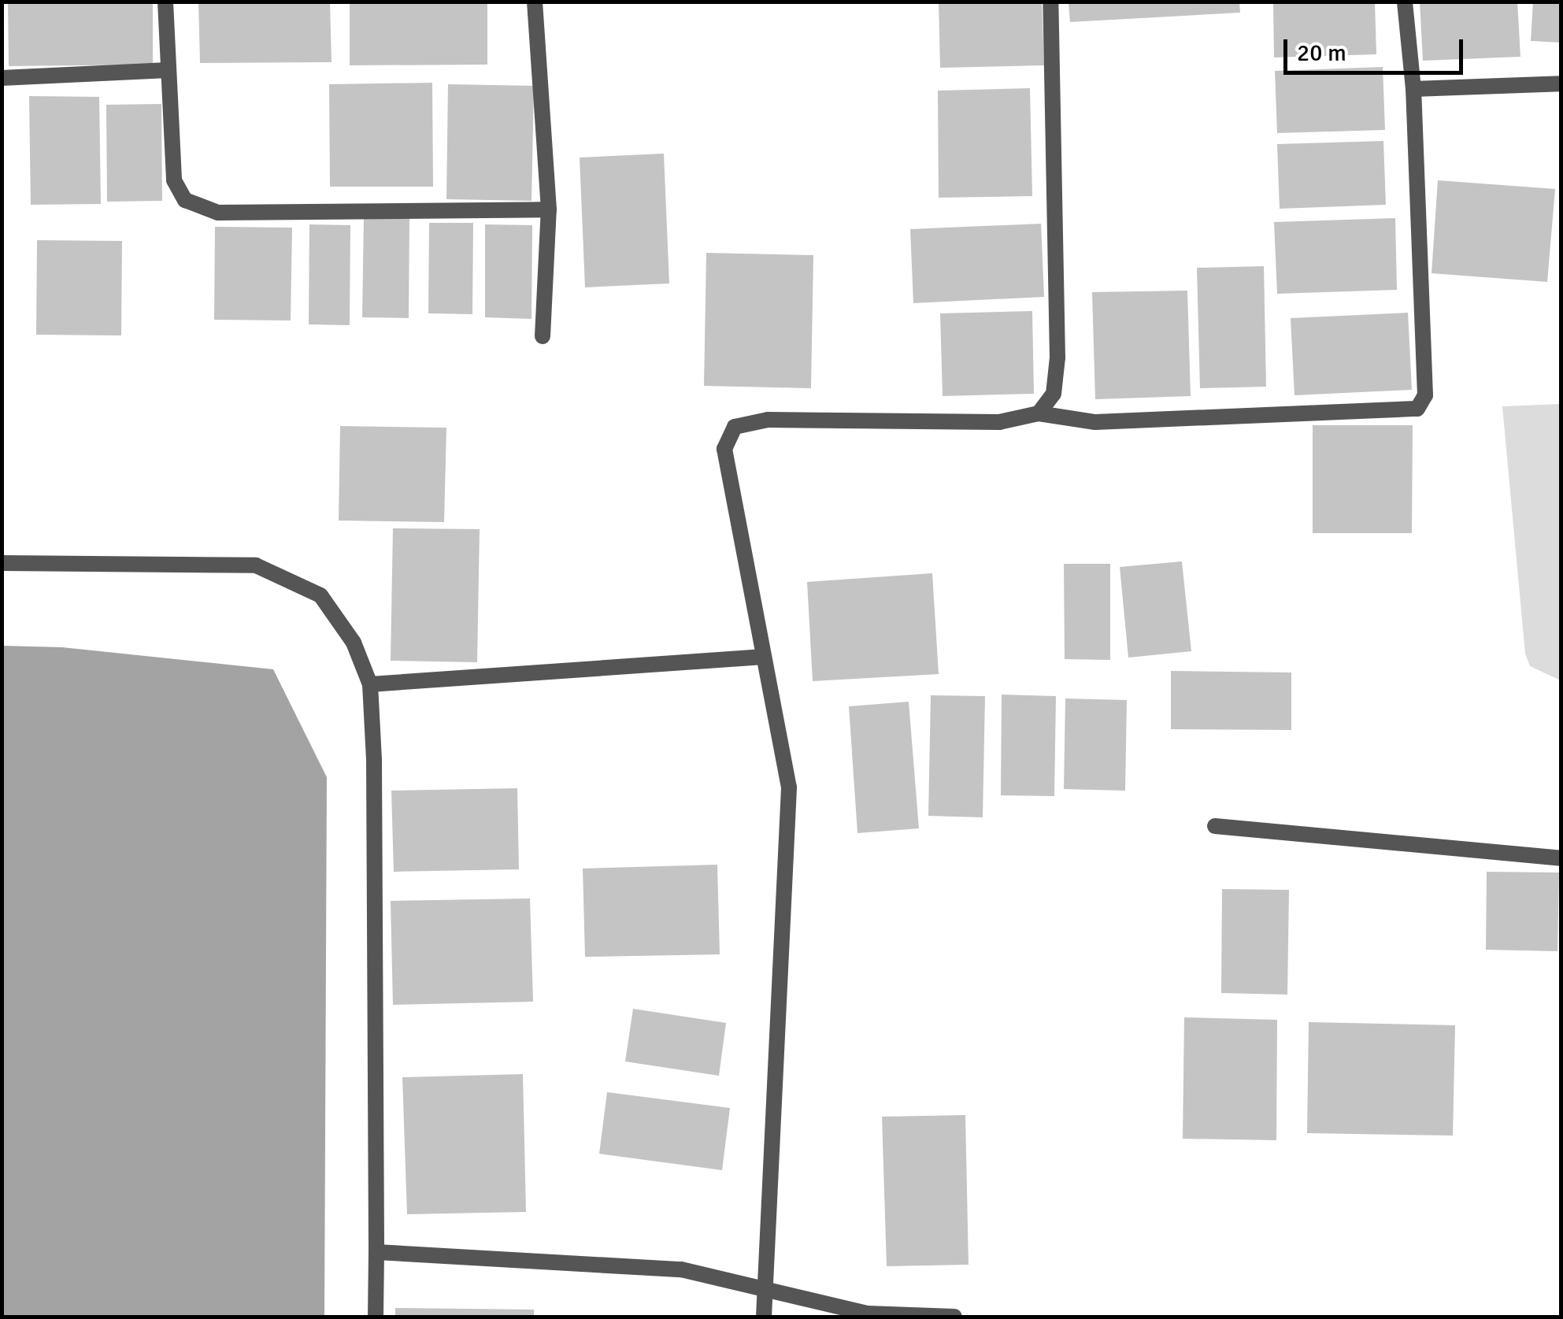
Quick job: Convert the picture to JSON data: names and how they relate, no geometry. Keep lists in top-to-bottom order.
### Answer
{
  "scale_bar": "20 m"
}
